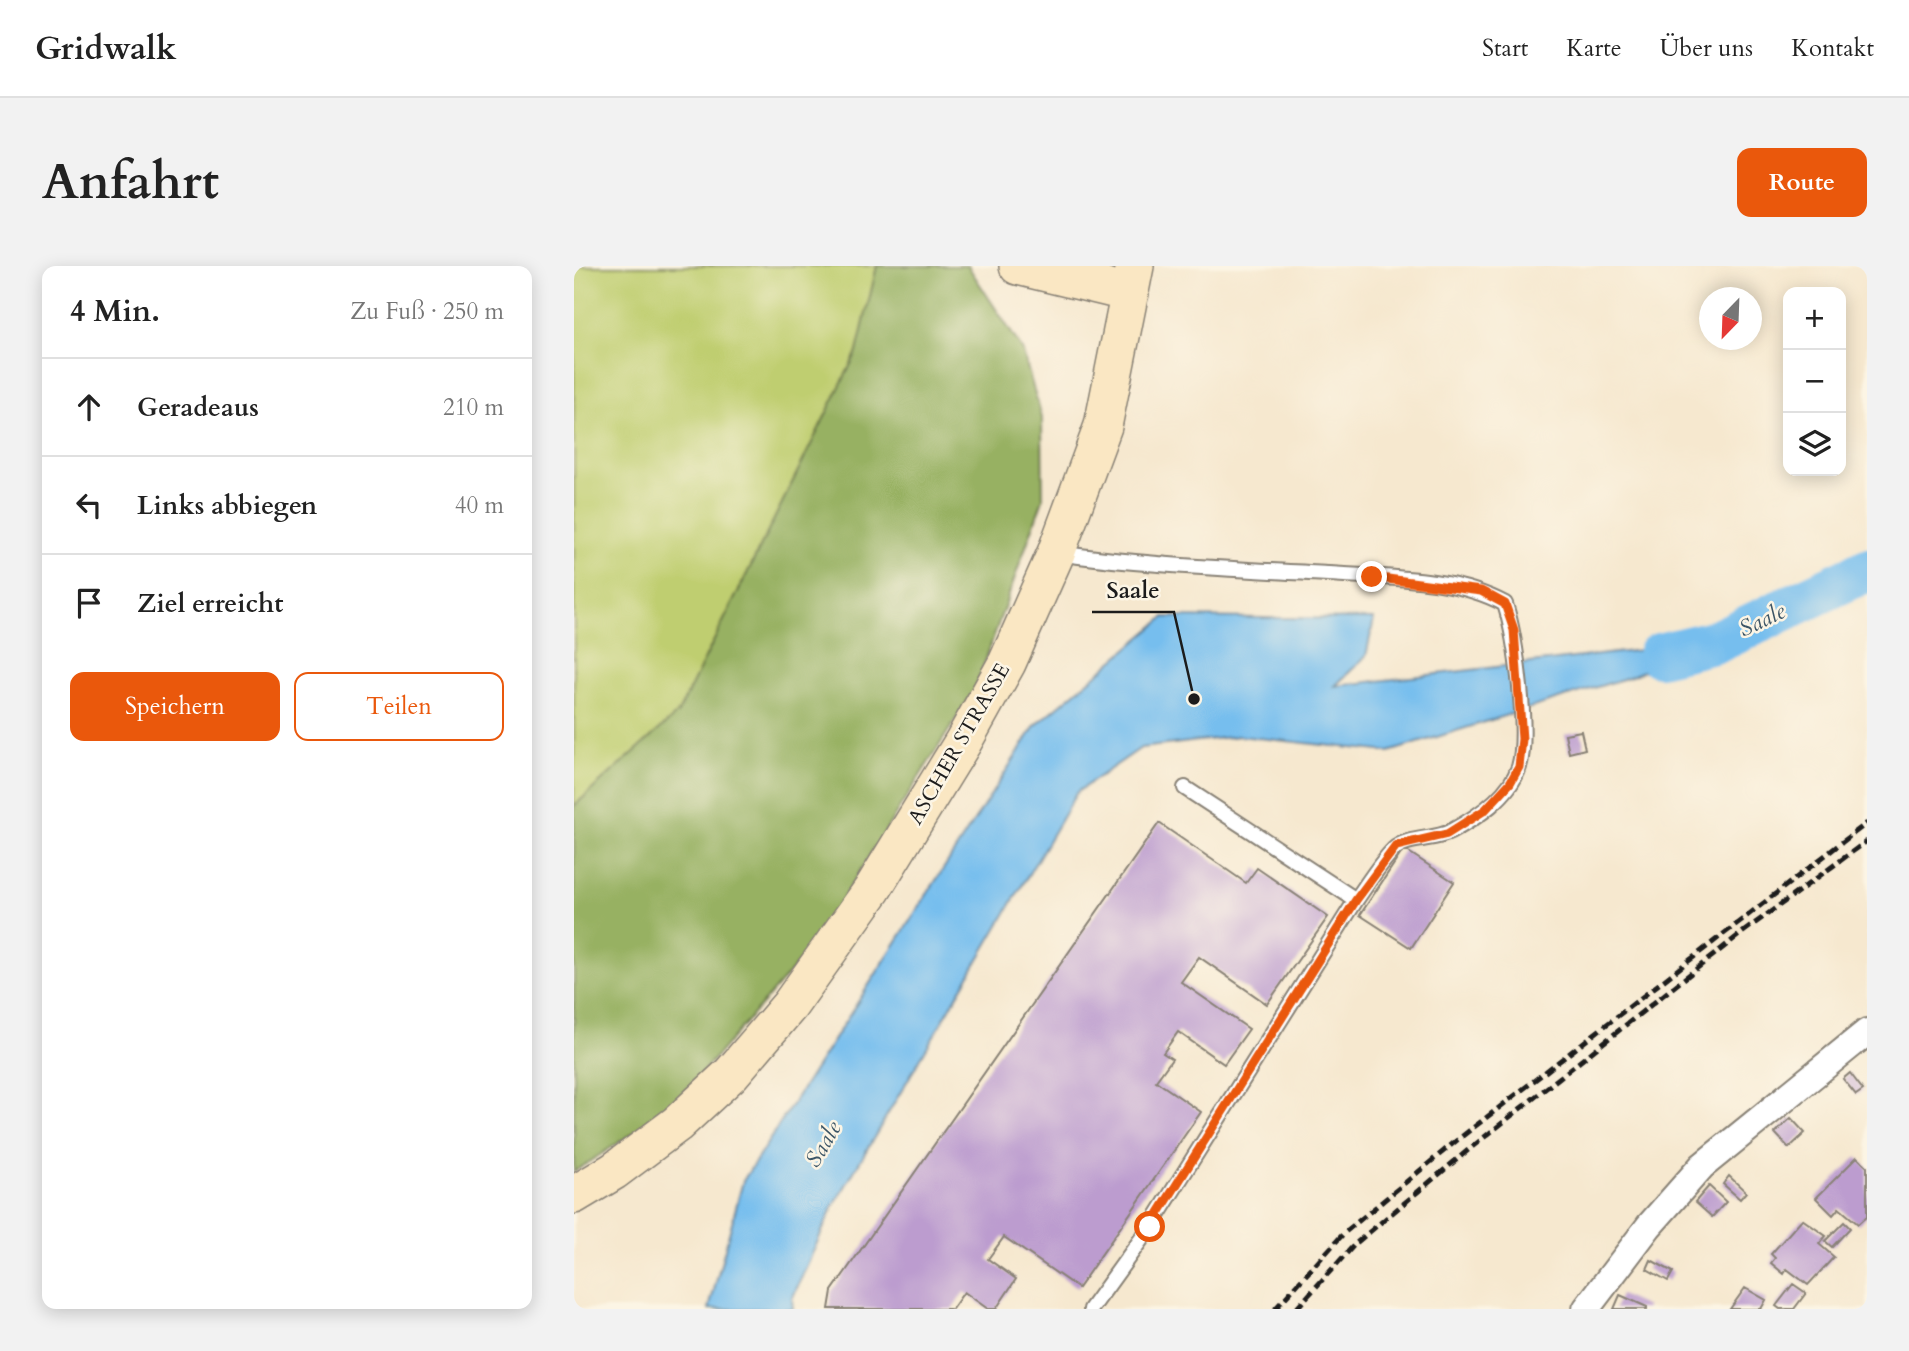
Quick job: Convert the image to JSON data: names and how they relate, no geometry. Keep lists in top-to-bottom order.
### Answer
{
  "streets": {
    "street": ["ASCHER STRASSE"]
  },
  "water": ["Saale"],
  "places": ["Saale"],
  "north": "bottom left",
  "page": {
    "header": "Gridwalk",
    "nav": [
      "Start",
      "Karte",
      "Über uns",
      "Kontakt"
    ],
    "buttons": [
      "Route",
      ["Speichern", "Teilen"]
    ],
    "title": "Anfahrt",
    "heading": ["4 Min.", "Zu Fuß · 250 m"],
    "map_buttons": ["+", "−"],
    "list": [
      ["Geradeaus", "210 m"],
      ["Links abbiegen", "40 m"],
      "Ziel erreicht"
    ]
  }
}
